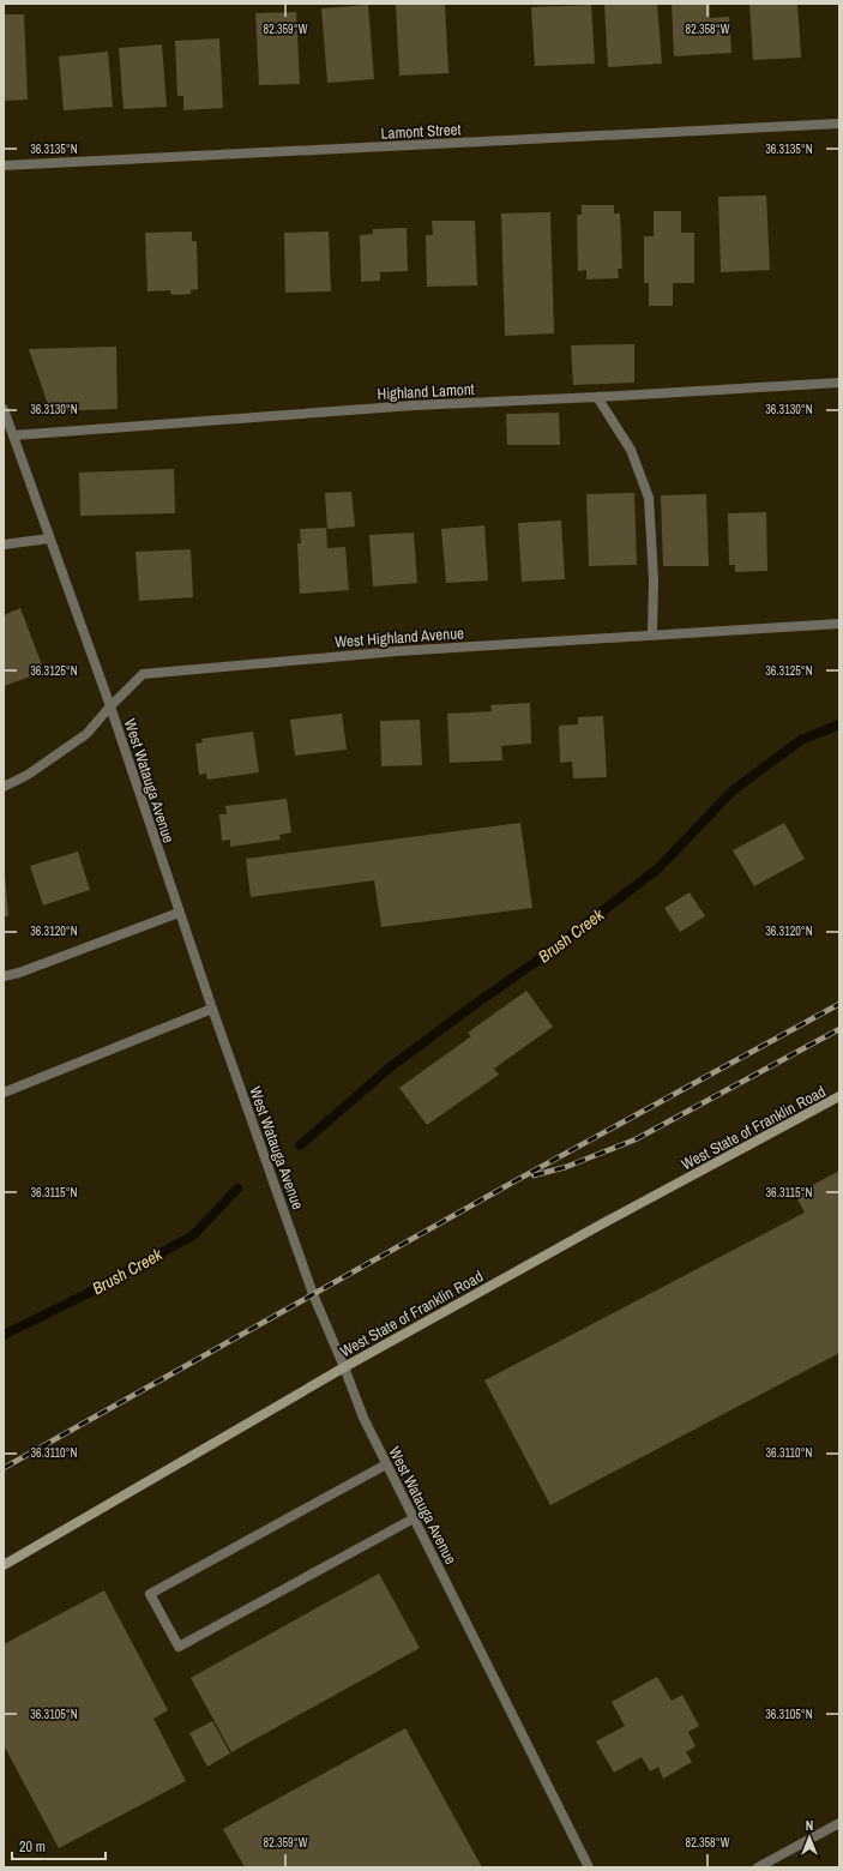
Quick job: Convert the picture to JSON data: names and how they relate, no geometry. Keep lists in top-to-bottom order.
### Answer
{
  "streets": {
    "main road": ["West State of Franklin Road"],
    "street": [
      "Lamont Street",
      "Highland Lamont",
      "West Highland Avenue",
      "West Watauga Avenue"
    ]
  },
  "crossings": [
    ["Highland Lamont", "West Watauga Avenue"],
    ["West Highland Avenue", "West Watauga Avenue"],
    ["West Watauga Avenue", "West State of Franklin Road"]
  ],
  "water": ["Brush Creek"],
  "scale_bar": "20 m",
  "north": "top",
  "coordinates": [
    "82.359°W",
    "82.358°W",
    "36.3135°N",
    "36.3130°N",
    "36.3125°N",
    "36.3120°N",
    "36.3115°N",
    "36.3110°N",
    "36.3105°N"
  ]
}
